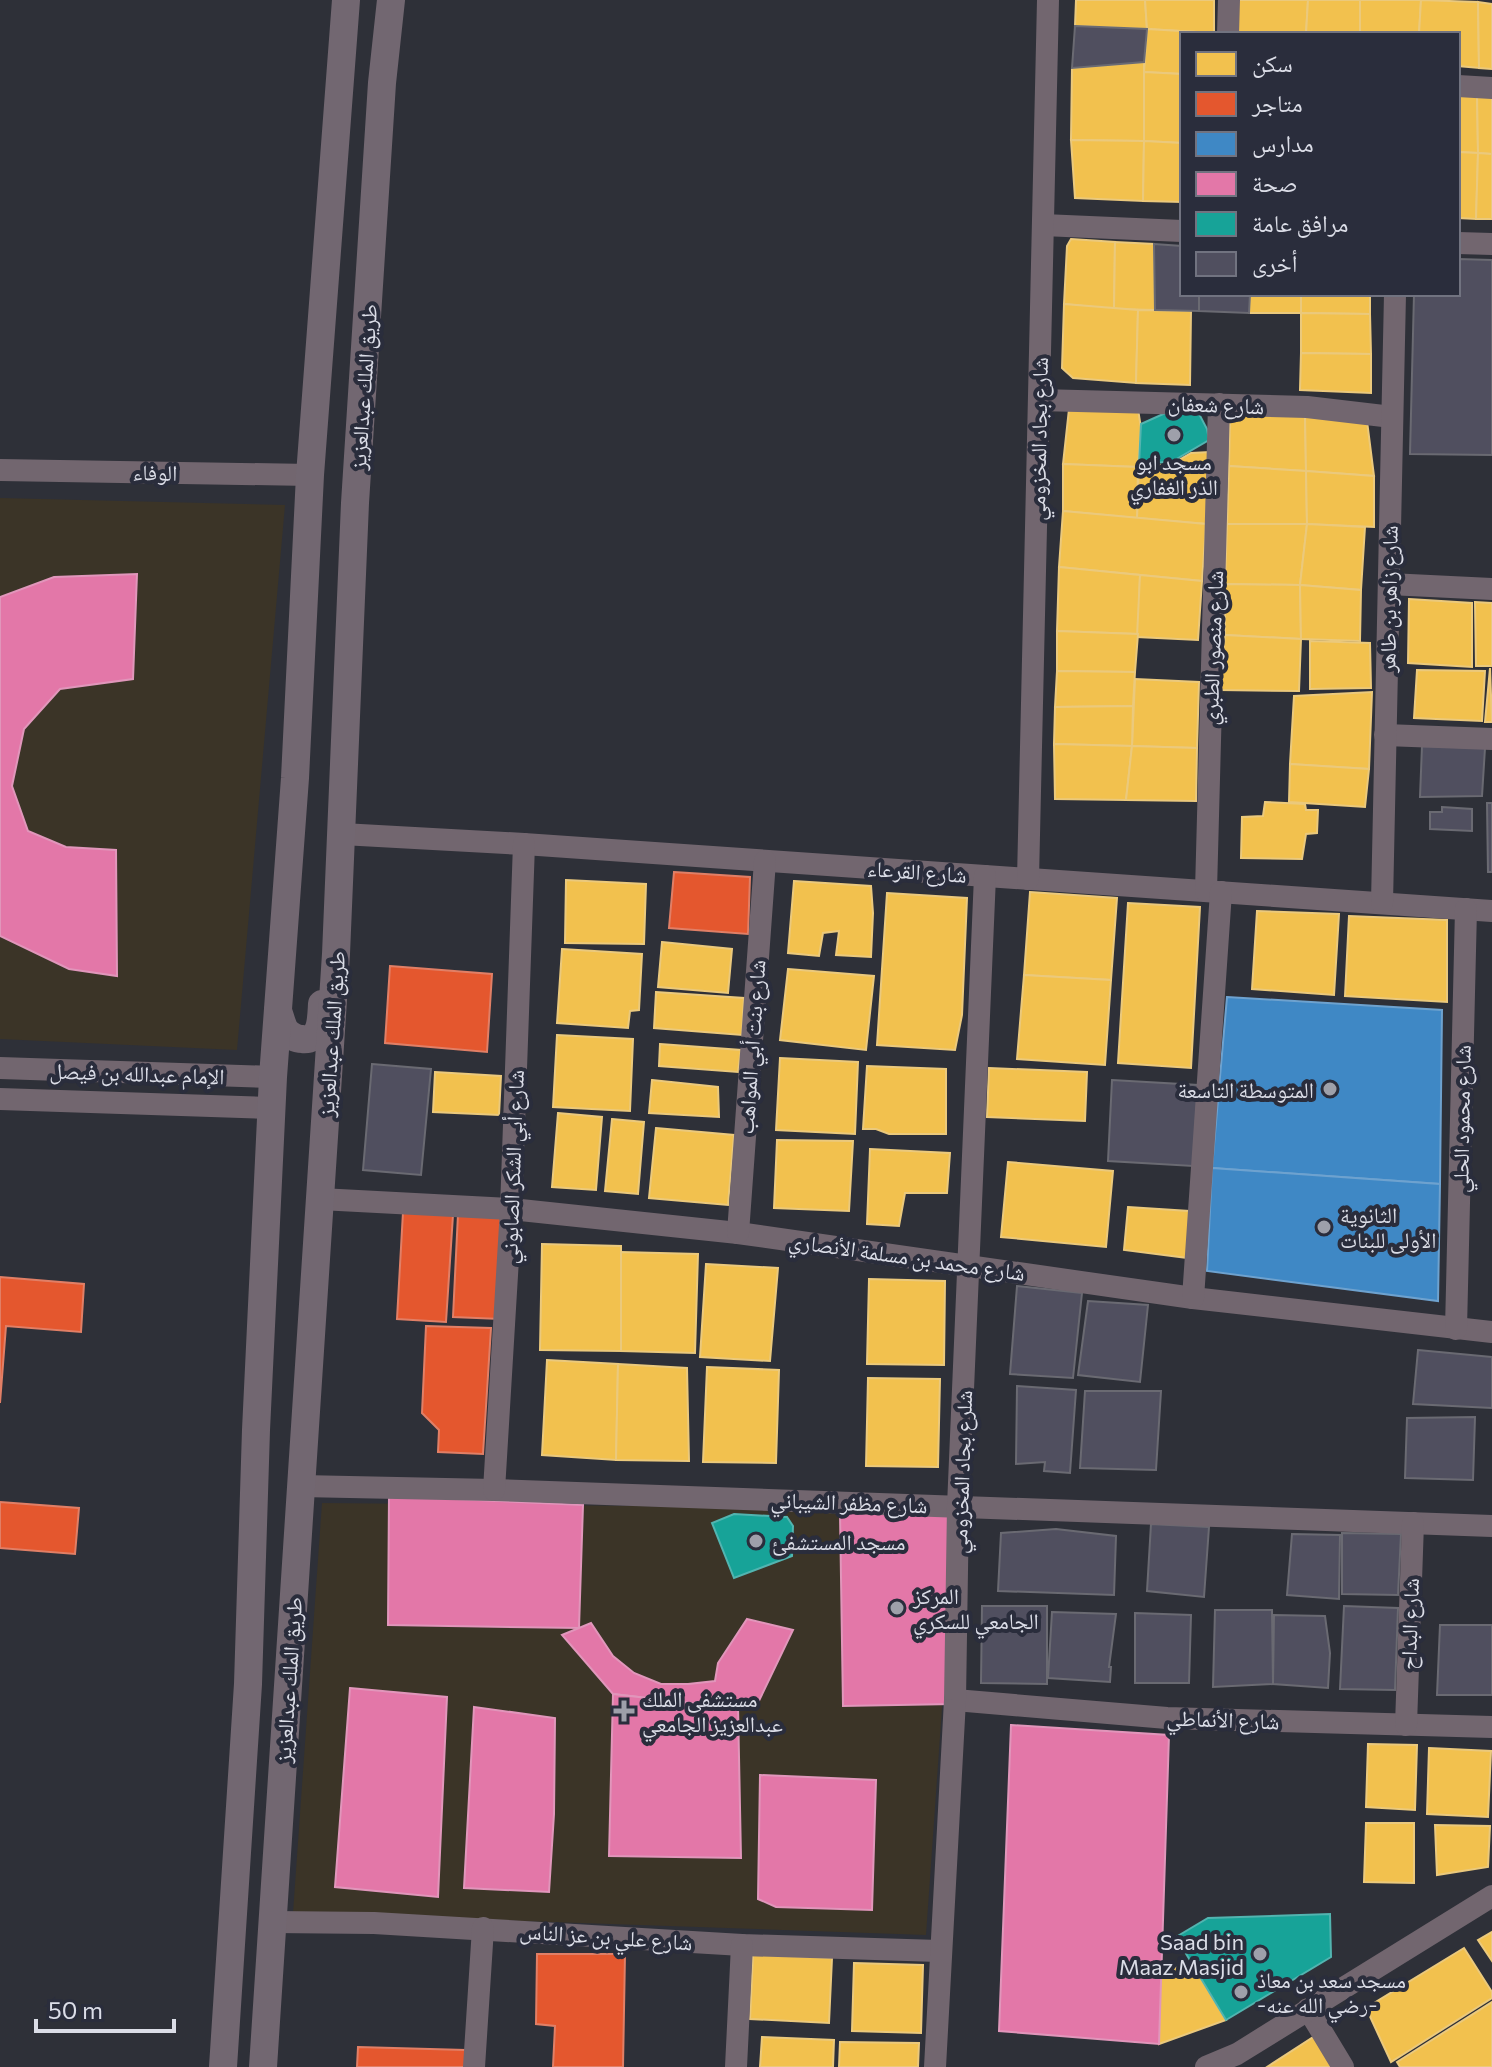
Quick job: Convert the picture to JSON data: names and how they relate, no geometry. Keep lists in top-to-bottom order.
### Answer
{
  "streets": {
    "main road": ["طريق الملك عبدالعزيز"],
    "street": [
      "شارع شعفان",
      "شارع بجاد المخزومي",
      "الوفاء",
      "شارع زاهر بن طاهر",
      "شارع منصور الطبري",
      "شارع القرعاء",
      "شارع بنت أبي المواهب",
      "الإمام عبدالله بن فيصل",
      "شارع محمود الحلي",
      "شارع أبي الشكر الصابوني",
      "شارع محمد بن مسلمة الأنصاري",
      "شلرع بجاد المخزومي",
      "شارع مظفر الشيباني",
      "شارع البداح",
      "شارع الأنماطي",
      "شارع علي بن عز الناس"
    ]
  },
  "crossings": [
    ["طريق الملك عبدالعزيز", "الوفاء"],
    ["طريق الملك عبدالعزيز", "شارع القرعاء"],
    ["طريق الملك عبدالعزيز", "الإمام عبدالله بن فيصل"],
    ["طريق الملك عبدالعزيز", "شارع محمد بن مسلمة الأنصاري"],
    ["طريق الملك عبدالعزيز", "شارع مظفر الشيباني"],
    ["طريق الملك عبدالعزيز", "شارع علي بن عز الناس"],
    ["شارع شعفان", "شارع بجاد المخزومي"],
    ["شارع شعفان", "شارع زاهر بن طاهر"],
    ["شارع شعفان", "شارع منصور الطبري"],
    ["شارع بجاد المخزومي", "شارع القرعاء"],
    ["شارع زاهر بن طاهر", "شارع القرعاء"],
    ["شارع منصور الطبري", "شارع القرعاء"],
    ["شارع منصور الطبري", "شارع محمد بن مسلمة الأنصاري"],
    ["شارع القرعاء", "شارع بنت أبي المواهب"],
    ["شارع القرعاء", "شارع محمود الحلي"],
    ["شارع القرعاء", "شارع أبي الشكر الصابوني"],
    ["شارع القرعاء", "شلرع بجاد المخزومي"],
    ["شارع بنت أبي المواهب", "شارع محمد بن مسلمة الأنصاري"],
    ["شارع محمود الحلي", "شارع محمد بن مسلمة الأنصاري"],
    ["شارع أبي الشكر الصابوني", "شارع محمد بن مسلمة الأنصاري"],
    ["شارع أبي الشكر الصابوني", "شارع مظفر الشيباني"],
    ["شارع محمد بن مسلمة الأنصاري", "شلرع بجاد المخزومي"],
    ["شلرع بجاد المخزومي", "شارع مظفر الشيباني"],
    ["شلرع بجاد المخزومي", "شارع الأنماطي"],
    ["شلرع بجاد المخزومي", "شارع علي بن عز الناس"],
    ["شارع مظفر الشيباني", "شارع البداح"],
    ["شارع البداح", "شارع الأنماطي"]
  ],
  "places": {
    "other": [
      "مسجد ابو الذر الغفاري",
      "المتوسطة التاسعة",
      "الثانوية الأولى للبنات",
      "مسجد المستشفئ",
      "المركز الجامعي للسكري",
      "Saad bin Maaz Masjid",
      "مسجد سعد بن معاذ -رضي الله عنه-"
    ],
    "health": ["مستشفى الملك عبدالعزيز الجامعي"]
  },
  "legend": [
    "سكن",
    "متاجر",
    "مدارس",
    "صحة",
    "مرافق عامة",
    "أخرى"
  ],
  "scale_bar": "50 m"
}
